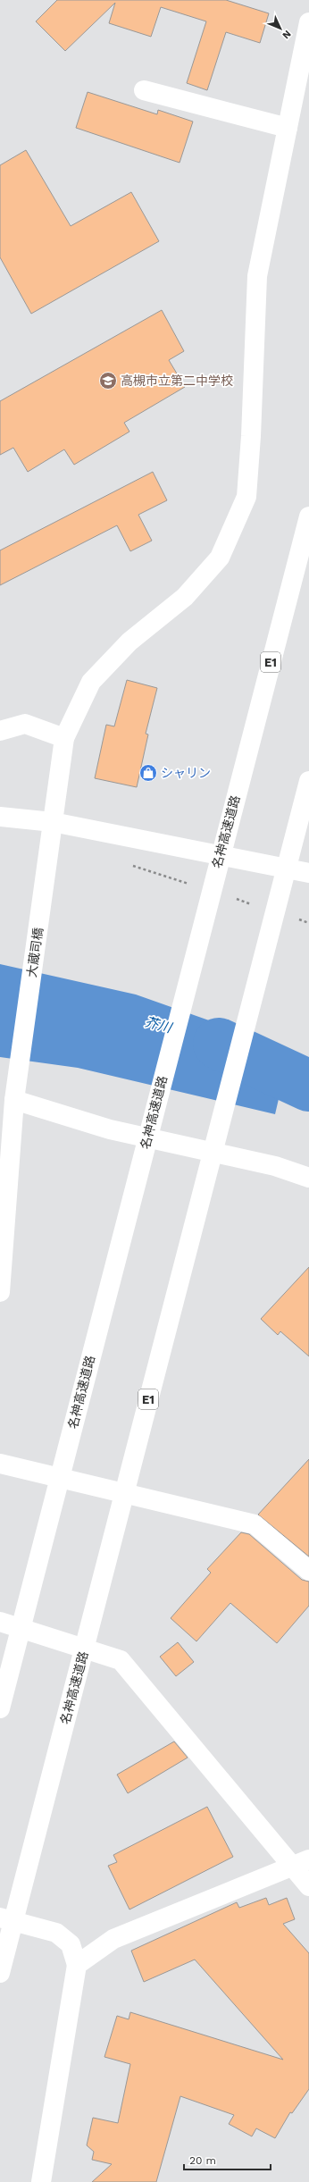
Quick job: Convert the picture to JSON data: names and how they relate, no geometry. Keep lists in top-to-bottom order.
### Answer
{
  "streets": {
    "main road": ["E1", "名神高速道路", "大蔵司橋"]
  },
  "water": ["芥川"],
  "places": {
    "school or university": ["高槻市立第二中学校"],
    "shop": ["シャリン"]
  },
  "scale_bar": "20 m",
  "north": "bottom right"
}
